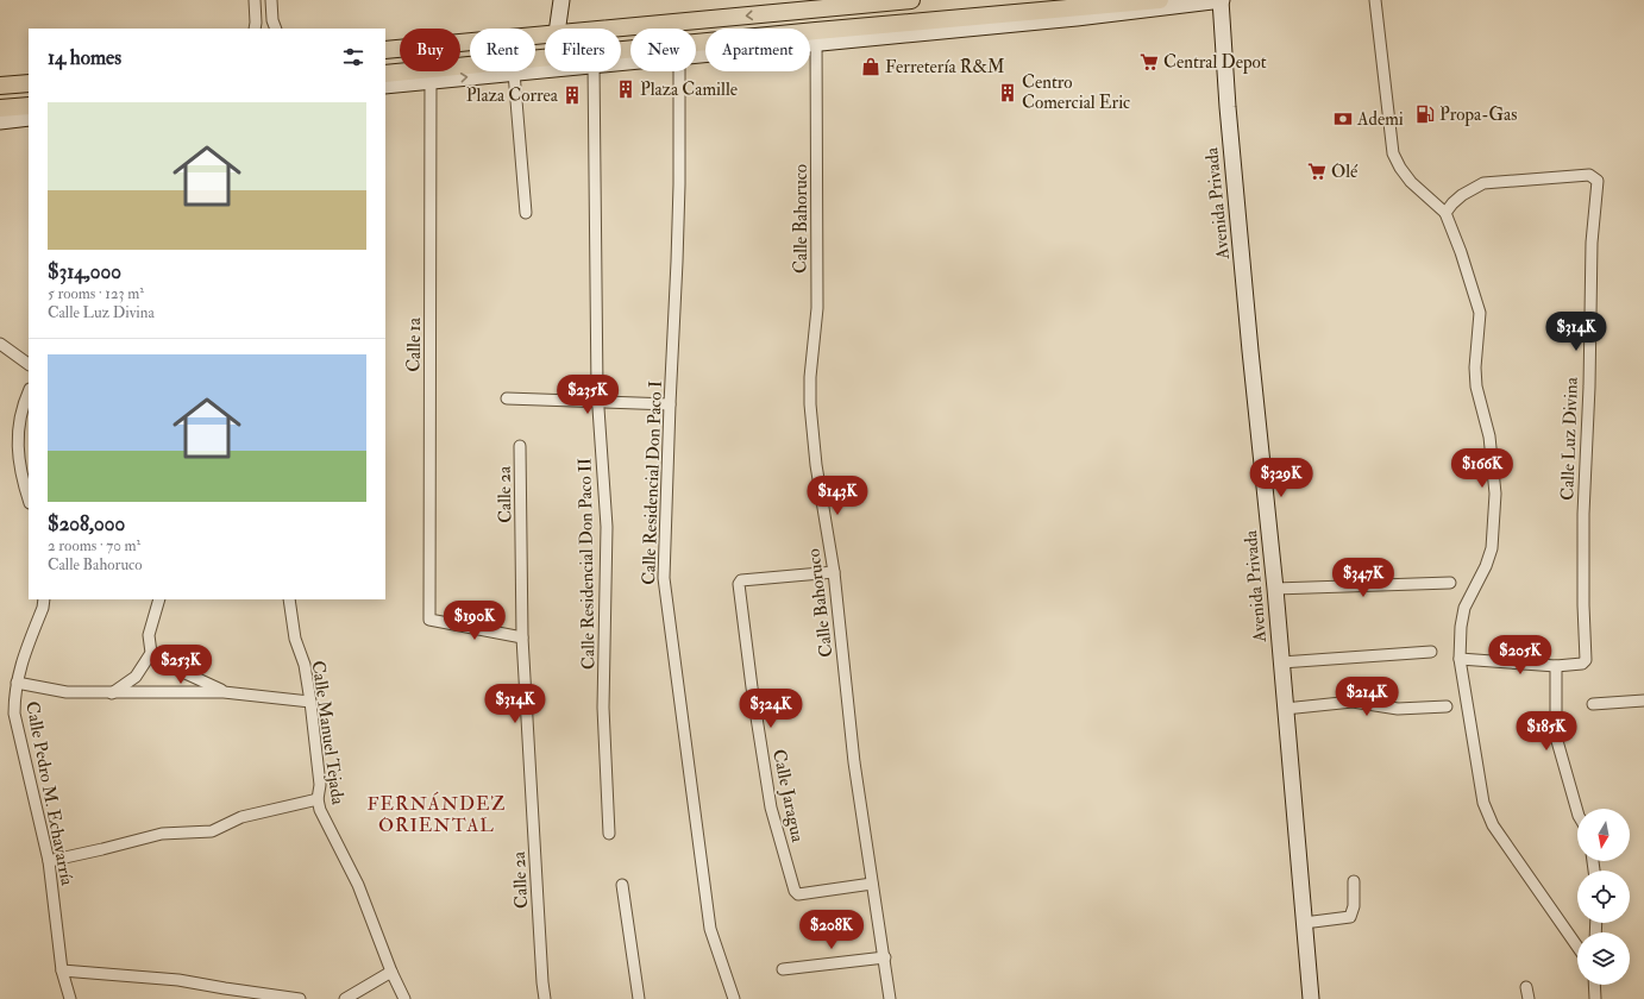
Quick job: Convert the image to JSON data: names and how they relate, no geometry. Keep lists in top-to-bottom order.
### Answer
{
  "streets": {
    "main road": ["Avenida Privada"],
    "street": [
      "Calle Bahoruco",
      "Calle 1a",
      "Calle Luz Divina",
      "Calle Residencial Don Paco I",
      "Calle 2a",
      "Calle Residencial Don Paco II",
      "Calle Manuel Tejada",
      "Calle Pedro M. Echavarría",
      "Calle Jaragua"
    ]
  },
  "crossings": [
    ["Calle Bahoruco", "Calle Jaragua"],
    ["Calle 1a", "Calle 2a"]
  ],
  "districts": ["FERNÁNDEZ ORIENTAL"],
  "places": {
    "supermarket": ["Central Depot", "Olé"],
    "shop": ["Ferretería R&M"],
    "building": ["Plaza Camille", "Centro Comercial Eric", "Plaza Correa"],
    "fuel station": ["Propa-Gas"],
    "bank": ["Ademi"]
  },
  "north": "bottom",
  "page": {
    "chip": [
      "Buy",
      "Rent",
      "Filters",
      "New",
      "Apartment"
    ],
    "heading": "14 homes",
    "list": [
      {
        "name": "$314,000",
        "note": "5 rooms · 123 m² · Calle Luz Divina"
      },
      {
        "name": "$208,000",
        "note": "2 rooms · 70 m² · Calle Bahoruco"
      }
    ],
    "price": [
      "$314K",
      "$235K",
      "$166K",
      "$329K",
      "$143K",
      "$347K",
      "$190K",
      "$205K",
      "$253K",
      "$214K",
      "$314K",
      "$324K",
      "$185K",
      "$208K"
    ]
  }
}
